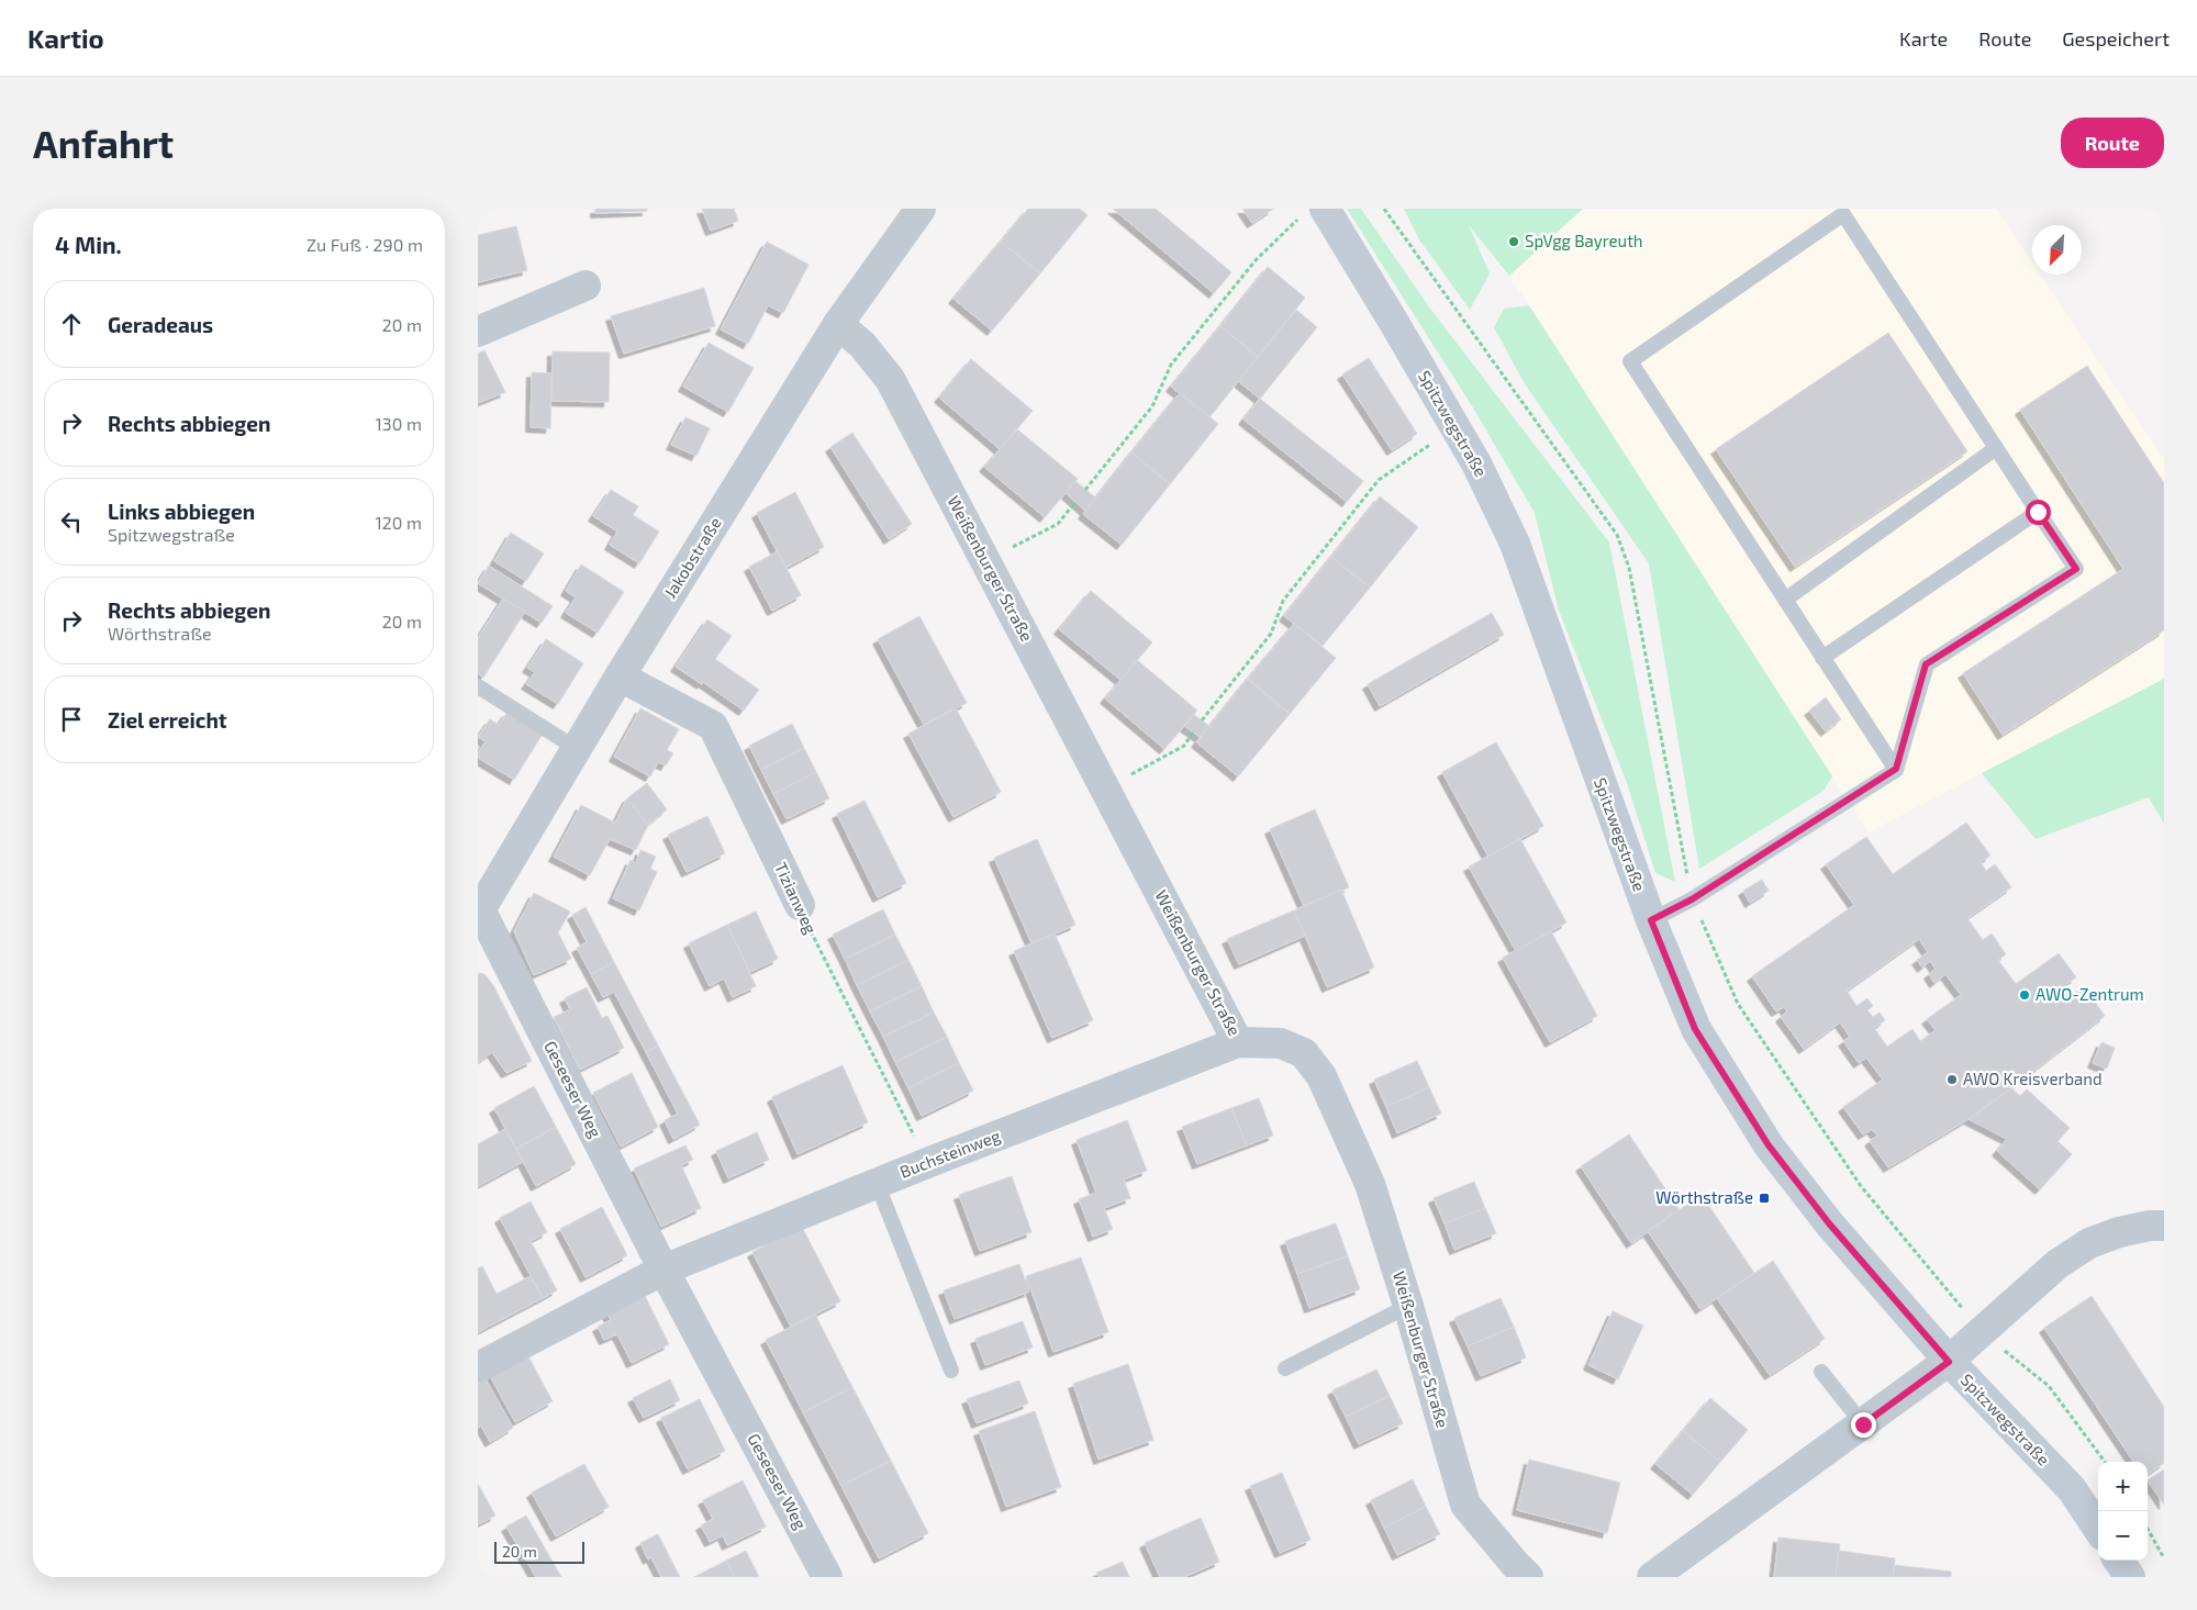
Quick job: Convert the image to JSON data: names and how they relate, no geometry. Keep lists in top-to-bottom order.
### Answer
{
  "streets": {
    "street": [
      "Spitzwegstraße",
      "Jakobstraße",
      "Weißenburger Straße",
      "Tizianweg",
      "Geseeser Weg",
      "Buchsteinweg"
    ]
  },
  "crossings": [
    ["Jakobstraße", "Weißenburger Straße"],
    ["Jakobstraße", "Tizianweg"],
    ["Jakobstraße", "Geseeser Weg"],
    ["Weißenburger Straße", "Buchsteinweg"],
    ["Tizianweg", "Buchsteinweg"],
    ["Geseeser Weg", "Buchsteinweg"]
  ],
  "places": {
    "other": ["SpVgg Bayreuth", "AWO-Zentrum", "AWO Kreisverband"],
    "transit": ["Wörthstraße"]
  },
  "scale_bar": "20 m",
  "north": "bottom left",
  "page": {
    "header": "Kartio",
    "nav": ["Karte", "Route", "Gespeichert"],
    "buttons": "Route",
    "title": "Anfahrt",
    "heading": ["4 Min.", "Zu Fuß · 290 m"],
    "list": [
      ["Geradeaus", "20 m"],
      ["Rechts abbiegen", "130 m"],
      ["Links abbiegen", "Spitzwegstraße", "120 m"],
      ["Rechts abbiegen", "Wörthstraße", "20 m"],
      "Ziel erreicht"
    ],
    "map_buttons": ["+", "−"],
    "scale": "20 m"
  }
}
